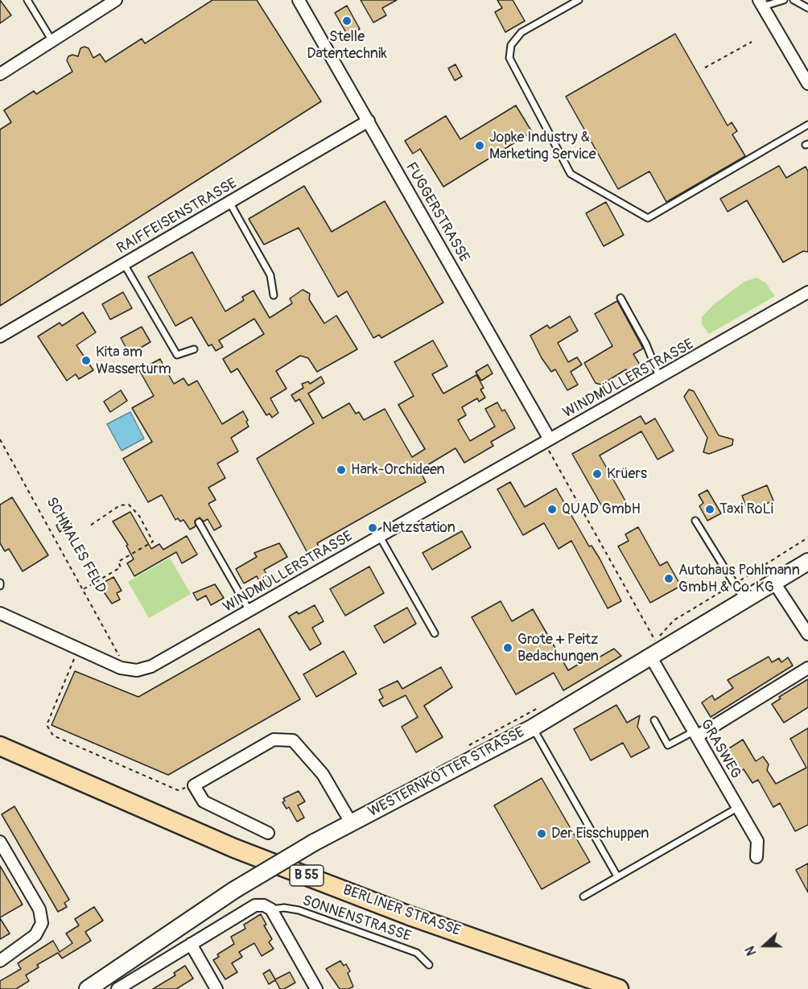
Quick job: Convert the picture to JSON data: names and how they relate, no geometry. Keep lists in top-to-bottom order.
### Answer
{
  "streets": {
    "main road": ["B 55", "BERLINER STRASSE"],
    "street": [
      "FUGGERSTRASSE",
      "RAIFFEISENSTRASSE",
      "WINDMÜLLERSTRASSE",
      "GRASWEG",
      "WESTERNKÖTTER STRASSE"
    ],
    "lane": ["SONNENSTRASSE"],
    "path": ["SCHMALES FELD"]
  },
  "crossings": [
    ["FUGGERSTRASSE", "RAIFFEISENSTRASSE"],
    ["FUGGERSTRASSE", "WINDMÜLLERSTRASSE"],
    ["WINDMÜLLERSTRASSE", "SCHMALES FELD"],
    ["GRASWEG", "WESTERNKÖTTER STRASSE"]
  ],
  "places": [
    "Stelle Datentechnik",
    "Jopke Industry & Marketing Service",
    "Kita am Wasserturm",
    "Hark-Orchideen",
    "Krüers",
    "QUAD GmbH",
    "Taxi RoLi",
    "Netzstation",
    "Autohaus Pohlmann GmbH & Co. KG",
    "Grote + Peitz Bedachungen",
    "Der Eisschuppen"
  ],
  "north": "left"
}
